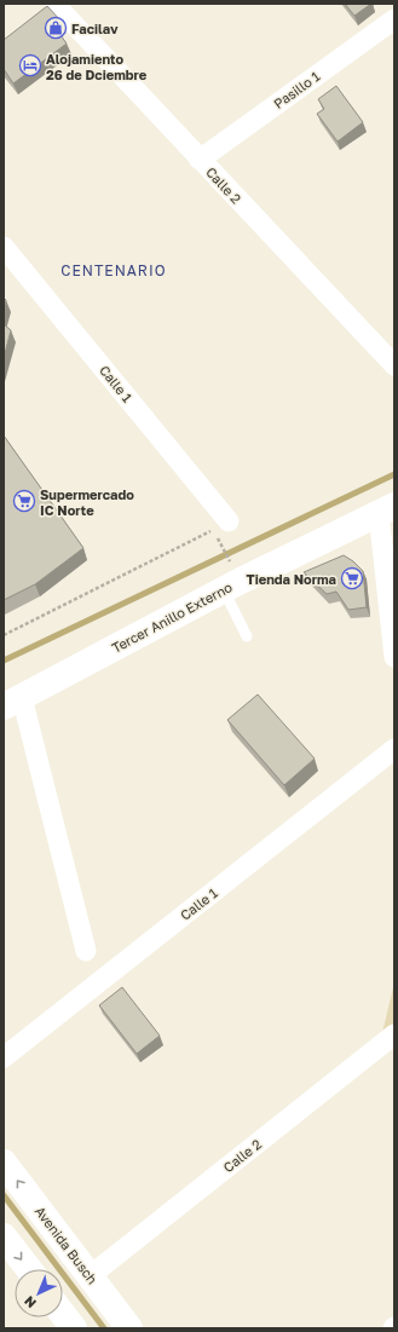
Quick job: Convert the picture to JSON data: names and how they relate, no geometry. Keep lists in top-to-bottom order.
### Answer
{
  "streets": {
    "street": [
      "Pasillo 1",
      "Calle 2",
      "Calle 1",
      "Tercer Anillo Externo",
      "Avenida Busch"
    ]
  },
  "crossings": [
    ["Pasillo 1", "Calle 2"],
    ["Calle 2", "Avenida Busch"]
  ],
  "one_way": ["Avenida Busch"],
  "districts": ["CENTENARIO"],
  "places": {
    "shop": ["Facilav"],
    "hotel": ["Alojamiento 26 de Dciembre"],
    "supermarket": ["Supermercado IC Norte", "Tienda Norma"]
  },
  "north": "bottom left"
}
